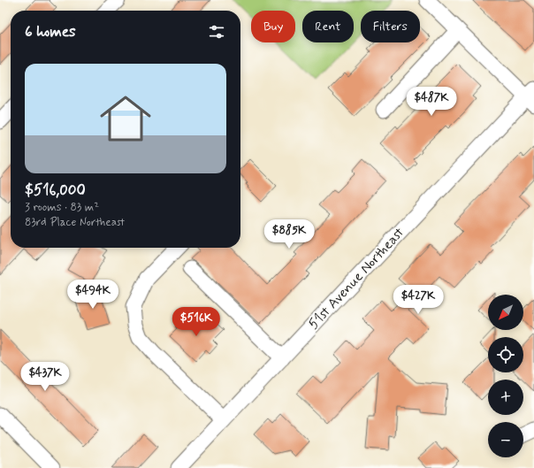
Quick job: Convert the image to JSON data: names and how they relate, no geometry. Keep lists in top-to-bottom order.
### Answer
{
  "streets": {
    "street": ["51st Avenue Northeast"]
  },
  "north": "bottom left",
  "page": {
    "chip": ["Buy", "Rent", "Filters"],
    "heading": "6 homes",
    "list": [
      {
        "name": "$516,000",
        "note": "3 rooms · 83 m² · 83rd Place Northeast"
      }
    ],
    "price": [
      "$487K",
      "$885K",
      "$494K",
      "$427K",
      "$516K",
      "$437K"
    ],
    "map_buttons": ["+", "−"]
  }
}
